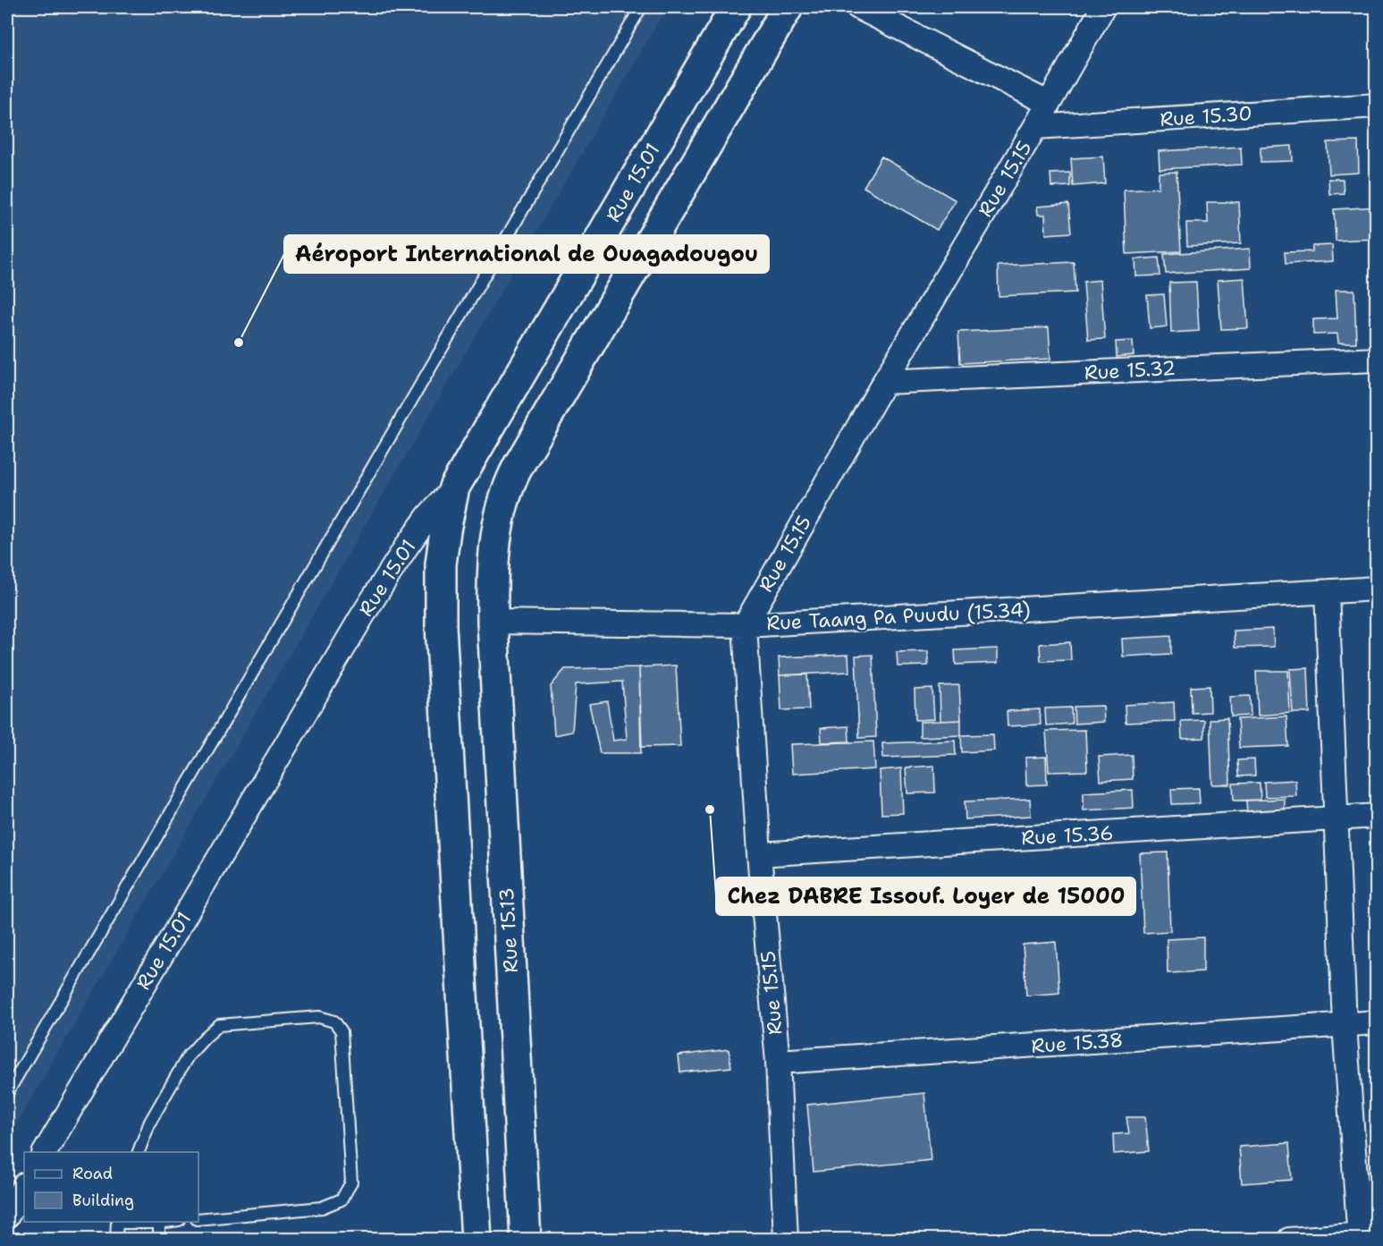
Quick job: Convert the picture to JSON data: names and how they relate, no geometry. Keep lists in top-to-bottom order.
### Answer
{
  "streets": {
    "main road": ["Rue 15.01", "Rue 15.13"],
    "street": [
      "Rue 15.30",
      "Rue 15.15",
      "Rue 15.32",
      "Rue Taang Pa Puudu (15.34)",
      "Rue 15.36",
      "Rue 15.38"
    ]
  },
  "crossings": [
    ["Rue 15.30", "Rue 15.15"],
    ["Rue 15.15", "Rue 15.32"],
    ["Rue 15.15", "Rue Taang Pa Puudu (15.34)"],
    ["Rue 15.15", "Rue 15.36"],
    ["Rue 15.15", "Rue 15.38"],
    ["Rue Taang Pa Puudu (15.34)", "Rue 15.13"]
  ],
  "places": ["Aéroport International de Ouagadougou", "Chez DABRE Issouf. Loyer de 15000"],
  "legend": ["Road", "Building"]
}
